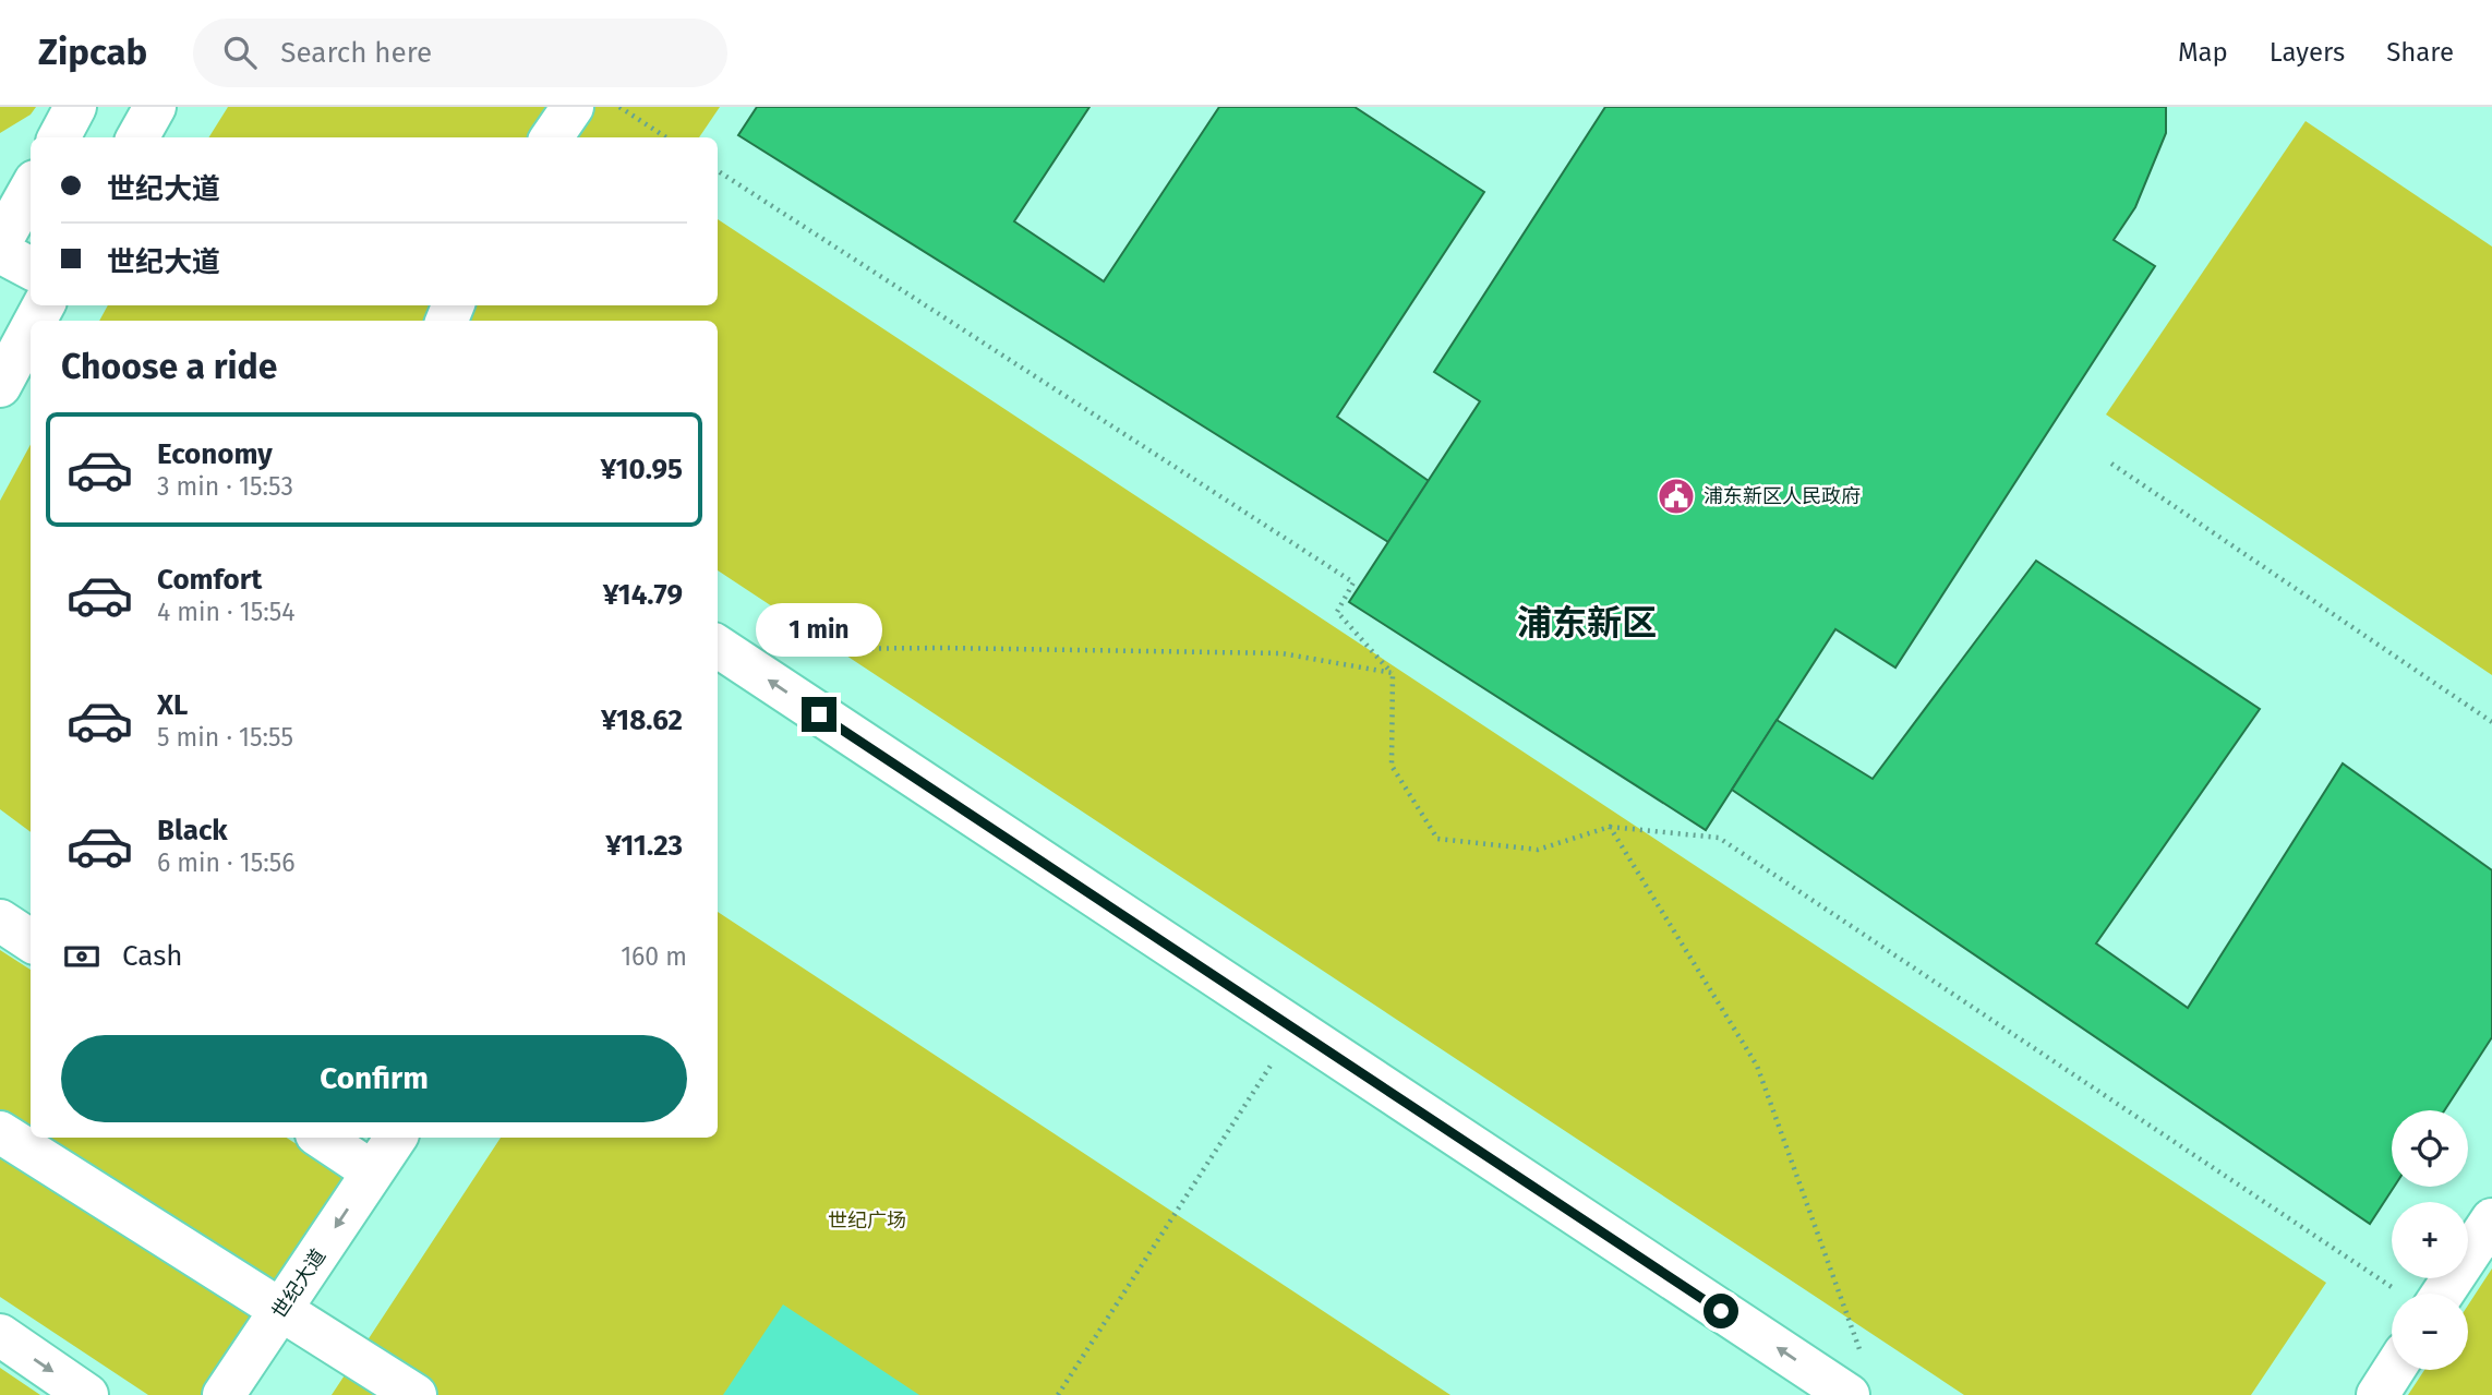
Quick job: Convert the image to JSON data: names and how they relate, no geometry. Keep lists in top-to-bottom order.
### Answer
{
  "streets": {
    "street": ["世纪大道"]
  },
  "one_way": ["世纪大道"],
  "districts": ["浦东新区"],
  "parks": ["世纪广场"],
  "places": {
    "public building": ["浦东新区人民政府"]
  },
  "page": {
    "header": "Zipcab",
    "search": "Search here",
    "nav": ["Map", "Layers", "Share"],
    "banner": ["世纪大道", "世纪大道"],
    "heading": "Choose a ride",
    "list": [
      {
        "name": "Economy",
        "note": "3 min · 15:53",
        "value": "¥10.95"
      },
      {
        "name": "Comfort",
        "note": "4 min · 15:54",
        "value": "¥14.79"
      },
      {
        "name": "XL",
        "note": "5 min · 15:55",
        "value": "¥18.62"
      },
      {
        "name": "Black",
        "note": "6 min · 15:56",
        "value": "¥11.23"
      }
    ],
    "bubble": "1 min",
    "pay": ["Cash", "160 m"],
    "buttons": "Confirm",
    "map_buttons": ["+", "−"]
  }
}
